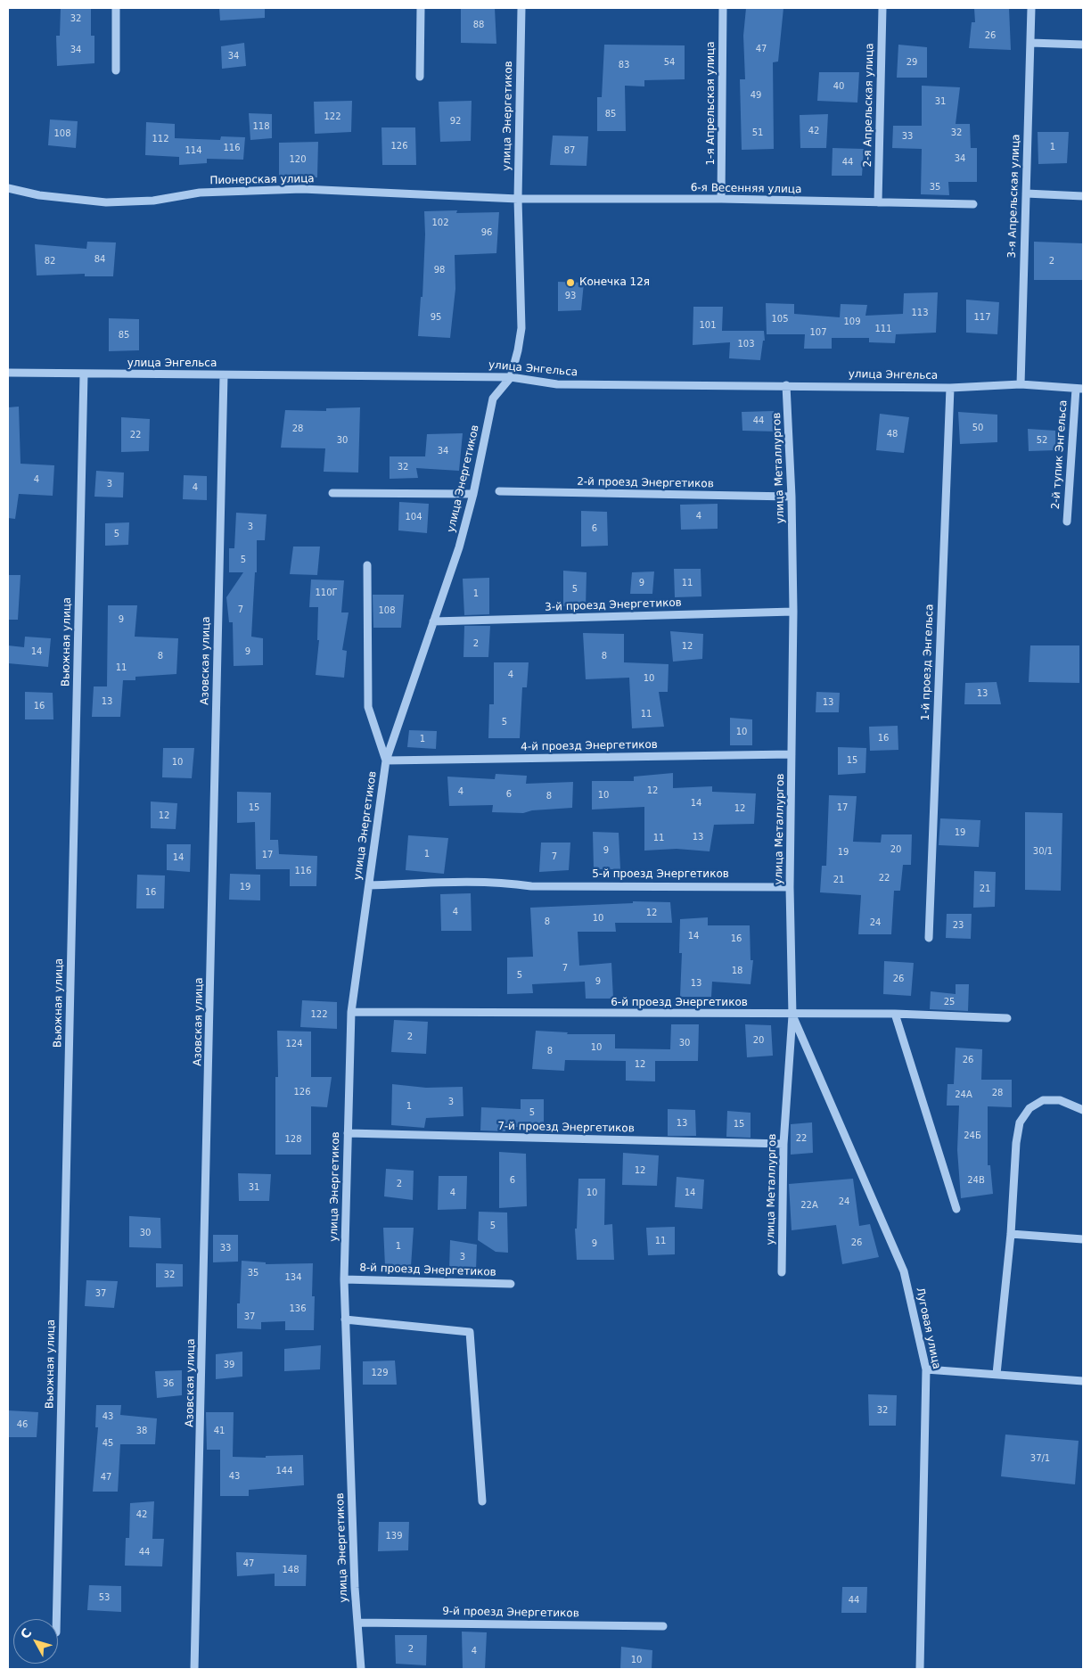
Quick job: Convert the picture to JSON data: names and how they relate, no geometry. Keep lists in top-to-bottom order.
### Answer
{
  "streets": {
    "street": [
      "1-я Апрельская улица",
      "2-я Апрельская улица",
      "улица Энергетиков",
      "Пионерская улица",
      "6-я Весенняя улица",
      "3-я Апрельская улица",
      "улица Энгельса",
      "2-й тупик Энгельса",
      "улица Металлургов",
      "2-й проезд Энергетиков",
      "3-й проезд Энергетиков",
      "Вьюжная улица",
      "Азовская улица",
      "1-й проезд Энгельса",
      "4-й проезд Энергетиков",
      "5-й проезд Энергетиков",
      "6-й проезд Энергетиков",
      "7-й проезд Энергетиков",
      "8-й проезд Энергетиков",
      "Луговая улица",
      "9-й проезд Энергетиков"
    ]
  },
  "crossings": [
    ["1-я Апрельская улица", "6-я Весенняя улица"],
    ["2-я Апрельская улица", "6-я Весенняя улица"],
    ["улица Энергетиков", "Пионерская улица"],
    ["улица Энергетиков", "6-я Весенняя улица"],
    ["улица Энергетиков", "улица Энгельса"],
    ["улица Энергетиков", "3-й проезд Энергетиков"],
    ["улица Энергетиков", "4-й проезд Энергетиков"],
    ["улица Энергетиков", "5-й проезд Энергетиков"],
    ["улица Энергетиков", "6-й проезд Энергетиков"],
    ["улица Энергетиков", "7-й проезд Энергетиков"],
    ["улица Энергетиков", "8-й проезд Энергетиков"],
    ["улица Энергетиков", "9-й проезд Энергетиков"],
    ["Пионерская улица", "6-я Весенняя улица"],
    ["3-я Апрельская улица", "улица Энгельса"],
    ["улица Энгельса", "2-й тупик Энгельса"],
    ["улица Энгельса", "улица Металлургов"],
    ["улица Энгельса", "Вьюжная улица"],
    ["улица Энгельса", "Азовская улица"],
    ["улица Энгельса", "1-й проезд Энгельса"],
    ["улица Металлургов", "2-й проезд Энергетиков"],
    ["улица Металлургов", "3-й проезд Энергетиков"],
    ["улица Металлургов", "4-й проезд Энергетиков"],
    ["улица Металлургов", "5-й проезд Энергетиков"],
    ["улица Металлургов", "6-й проезд Энергетиков"],
    ["улица Металлургов", "7-й проезд Энергетиков"],
    ["улица Металлургов", "Луговая улица"],
    ["6-й проезд Энергетиков", "Луговая улица"]
  ],
  "places": ["Конечка 12я"],
  "house_numbers": [
    "32",
    "88",
    "26",
    "47",
    "34",
    "34",
    "54",
    "29",
    "83",
    "40",
    "49",
    "31",
    "85",
    "122",
    "92",
    "118",
    "42",
    "51",
    "32",
    "108",
    "33",
    "112",
    "126",
    "1",
    "116",
    "114",
    "87",
    "34",
    "120",
    "44",
    "35",
    "102",
    "96",
    "84",
    "82",
    "2",
    "98",
    "93",
    "113",
    "95",
    "117",
    "105",
    "109",
    "101",
    "111",
    "107",
    "85",
    "103",
    "44",
    "50",
    "28",
    "48",
    "22",
    "30",
    "52",
    "34",
    "32",
    "4",
    "3",
    "4",
    "4",
    "104",
    "3",
    "6",
    "5",
    "5",
    "9",
    "11",
    "5",
    "110Г",
    "1",
    "7",
    "108",
    "9",
    "2",
    "12",
    "14",
    "9",
    "8",
    "8",
    "11",
    "4",
    "10",
    "13",
    "13",
    "13",
    "16",
    "11",
    "5",
    "10",
    "16",
    "1",
    "15",
    "10",
    "12",
    "4",
    "6",
    "10",
    "8",
    "14",
    "15",
    "17",
    "12",
    "12",
    "19",
    "13",
    "11",
    "20",
    "9",
    "30/1",
    "19",
    "1",
    "17",
    "7",
    "14",
    "116",
    "22",
    "21",
    "19",
    "21",
    "16",
    "4",
    "12",
    "10",
    "8",
    "24",
    "23",
    "14",
    "16",
    "7",
    "18",
    "5",
    "26",
    "9",
    "13",
    "25",
    "122",
    "2",
    "20",
    "30",
    "124",
    "10",
    "8",
    "26",
    "12",
    "126",
    "28",
    "24А",
    "3",
    "1",
    "5",
    "13",
    "15",
    "24Б",
    "22",
    "128",
    "12",
    "6",
    "24В",
    "2",
    "31",
    "4",
    "10",
    "14",
    "24",
    "22А",
    "5",
    "30",
    "11",
    "26",
    "9",
    "1",
    "33",
    "3",
    "35",
    "32",
    "134",
    "37",
    "136",
    "37",
    "39",
    "129",
    "36",
    "32",
    "43",
    "46",
    "38",
    "41",
    "45",
    "37/1",
    "144",
    "43",
    "47",
    "42",
    "139",
    "44",
    "47",
    "148",
    "53",
    "44",
    "2",
    "4",
    "10"
  ],
  "north": "top left"
}
